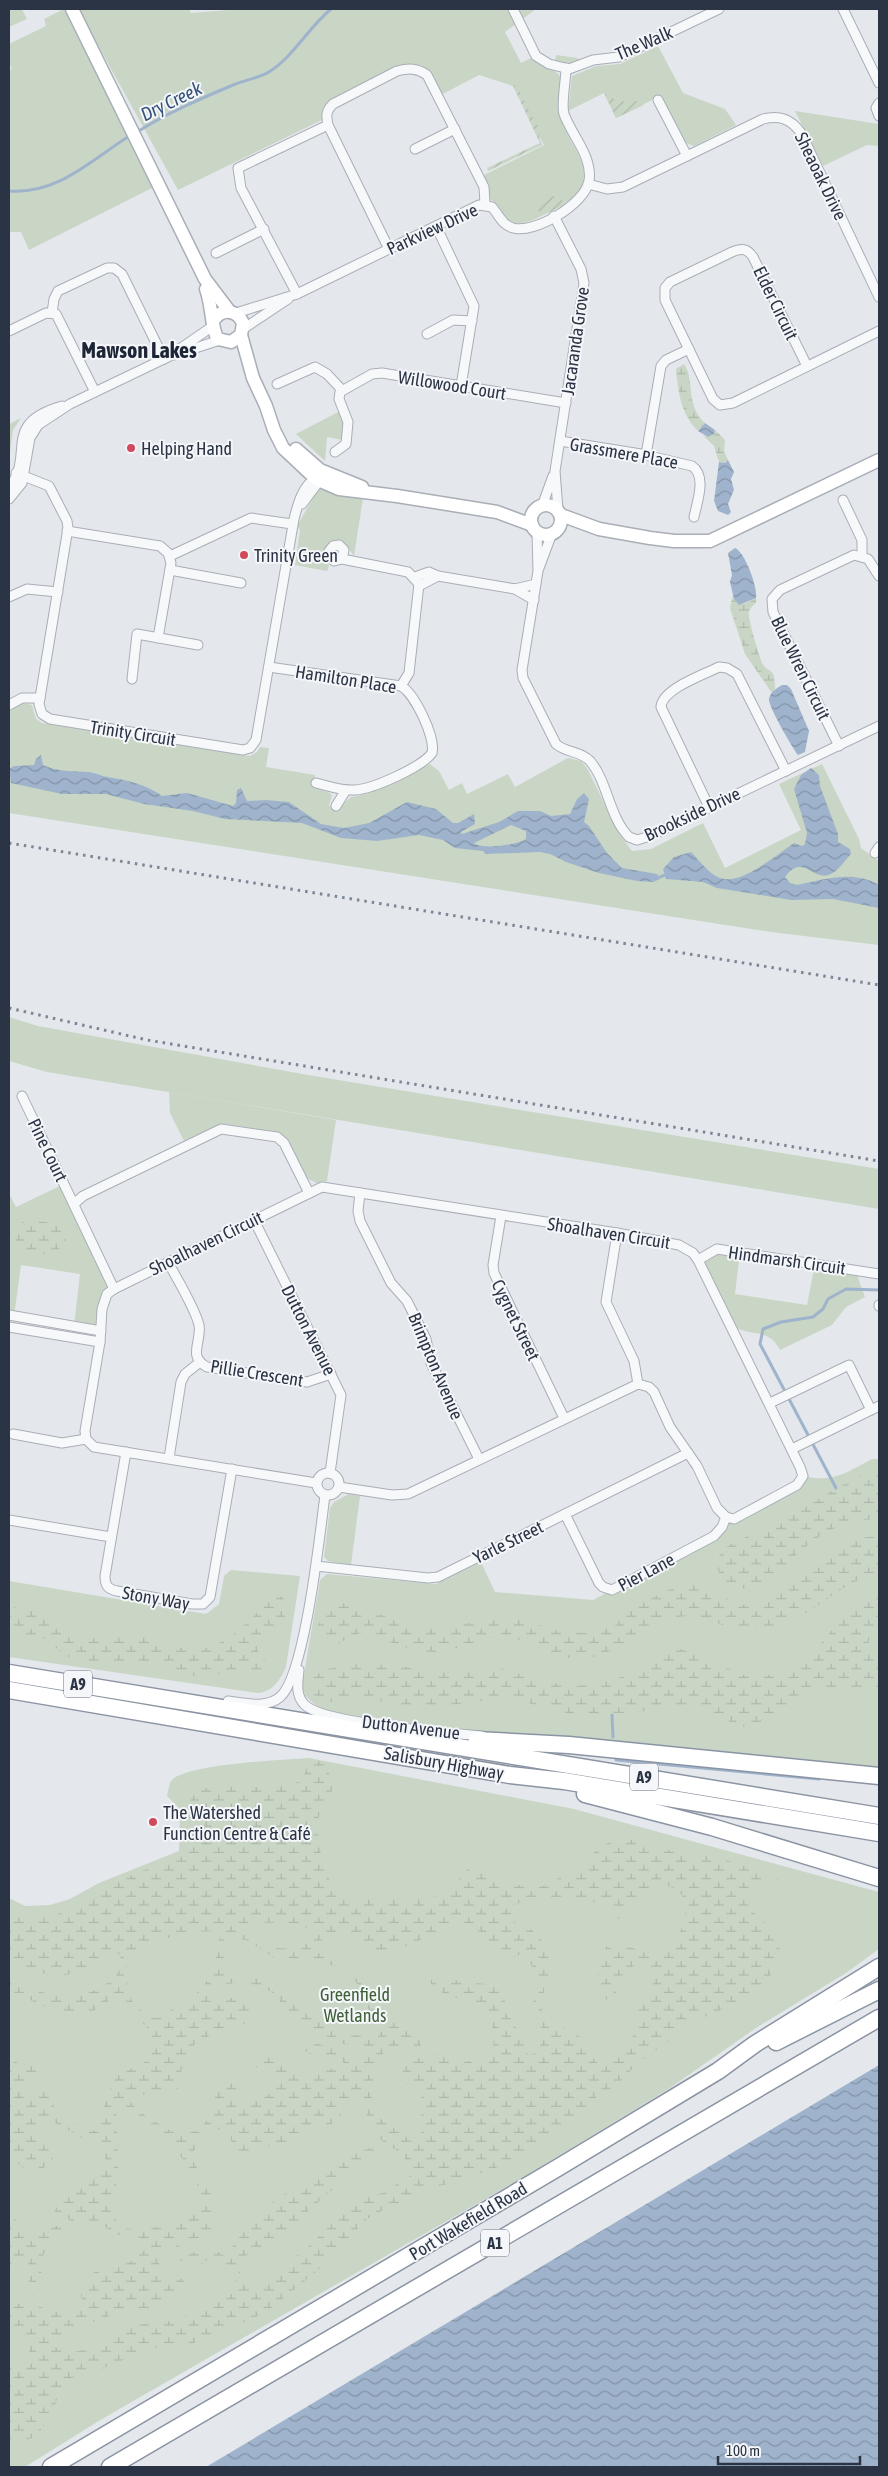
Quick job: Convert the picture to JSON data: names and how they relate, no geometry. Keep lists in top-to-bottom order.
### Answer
{
  "streets": {
    "highway": [
      "A9",
      "Salisbury Highway",
      "Port Wakefield Road",
      "A1"
    ],
    "street": [
      "The Walk",
      "Sheaoak Drive",
      "Parkview Drive",
      "Elder Circuit",
      "Jacaranda Grove",
      "Willowood Court",
      "Grassmere Place",
      "Blue Wren Circuit",
      "Hamilton Place",
      "Trinity Circuit",
      "Brookside Drive",
      "Pine Court",
      "Shoalhaven Circuit",
      "Hindmarsh Circuit",
      "Cygnet Street",
      "Dutton Avenue",
      "Brimpton Avenue",
      "Pillie Crescent",
      "Yarle Street",
      "Pier Lane",
      "Stony Way"
    ]
  },
  "crossings": [
    ["Sheaoak Drive", "Parkview Drive"],
    ["Parkview Drive", "Jacaranda Grove"],
    ["Jacaranda Grove", "Willowood Court"],
    ["Jacaranda Grove", "Grassmere Place"],
    ["Blue Wren Circuit", "Brookside Drive"],
    ["Hamilton Place", "Trinity Circuit"],
    ["Pine Court", "Shoalhaven Circuit"],
    ["Shoalhaven Circuit", "Hindmarsh Circuit"],
    ["Shoalhaven Circuit", "Cygnet Street"],
    ["Shoalhaven Circuit", "Dutton Avenue"],
    ["Shoalhaven Circuit", "Brimpton Avenue"],
    ["Shoalhaven Circuit", "Pillie Crescent"],
    ["Shoalhaven Circuit", "Pier Lane"],
    ["Dutton Avenue", "Pillie Crescent"],
    ["Dutton Avenue", "Yarle Street"],
    ["Dutton Avenue", "Salisbury Highway"],
    ["Yarle Street", "Pier Lane"]
  ],
  "districts": ["Mawson Lakes"],
  "water": ["Dry Creek"],
  "parks": ["Greenfield Wetlands"],
  "places": ["Helping Hand", "Trinity Green", "The Watershed Function Centre & Café"],
  "scale_bar": "100 m"
}
